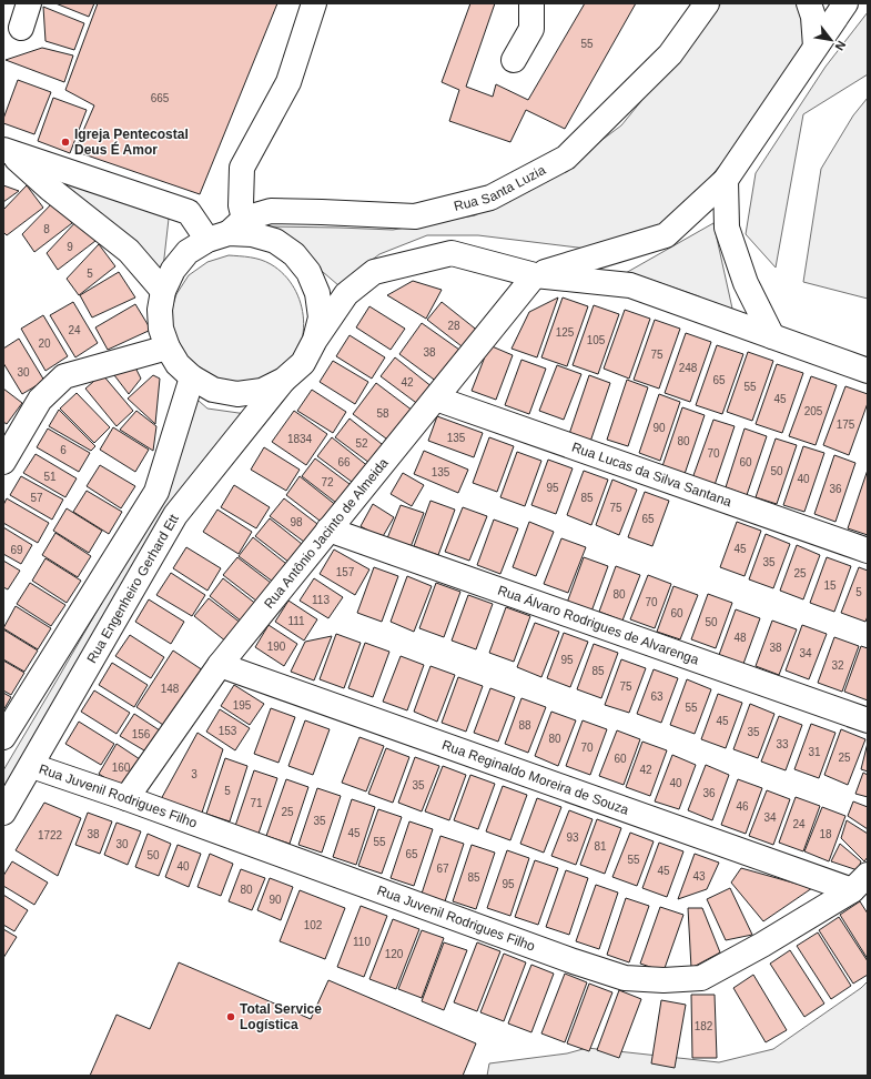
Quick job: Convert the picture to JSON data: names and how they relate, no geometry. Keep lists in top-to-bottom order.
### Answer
{
  "streets": {
    "street": [
      "Rua Santa Luzia",
      "Rua Lucas da Silva Santana",
      "Rua Antônio Jacinto de Almeida",
      "Rua Engenheiro Gerhard Ett",
      "Rua Álvaro Rodrigues de Alvarenga",
      "Rua Reginaldo Moreira de Souza",
      "Rua Juvenil Rodrigues Filho"
    ]
  },
  "crossings": [
    ["Rua Santa Luzia", "Rua Engenheiro Gerhard Ett"],
    ["Rua Lucas da Silva Santana", "Rua Antônio Jacinto de Almeida"],
    ["Rua Antônio Jacinto de Almeida", "Rua Álvaro Rodrigues de Alvarenga"],
    ["Rua Antônio Jacinto de Almeida", "Rua Reginaldo Moreira de Souza"],
    ["Rua Antônio Jacinto de Almeida", "Rua Juvenil Rodrigues Filho"],
    ["Rua Engenheiro Gerhard Ett", "Rua Juvenil Rodrigues Filho"],
    ["Rua Reginaldo Moreira de Souza", "Rua Juvenil Rodrigues Filho"]
  ],
  "places": ["Igreja Pentecostal Deus É Amor", "Total Service Logística"],
  "house_numbers": [
    "55",
    "665",
    "8",
    "9",
    "5",
    "28",
    "24",
    "125",
    "105",
    "20",
    "38",
    "75",
    "248",
    "30",
    "65",
    "42",
    "55",
    "45",
    "205",
    "58",
    "175",
    "90",
    "135",
    "1834",
    "80",
    "52",
    "6",
    "70",
    "66",
    "60",
    "50",
    "135",
    "51",
    "40",
    "72",
    "95",
    "36",
    "57",
    "85",
    "75",
    "65",
    "98",
    "45",
    "69",
    "35",
    "157",
    "25",
    "15",
    "5",
    "80",
    "113",
    "70",
    "60",
    "111",
    "50",
    "48",
    "190",
    "38",
    "34",
    "95",
    "32",
    "85",
    "75",
    "148",
    "63",
    "195",
    "55",
    "45",
    "88",
    "153",
    "35",
    "156",
    "80",
    "33",
    "70",
    "31",
    "25",
    "60",
    "160",
    "42",
    "3",
    "40",
    "35",
    "5",
    "36",
    "71",
    "46",
    "25",
    "34",
    "35",
    "24",
    "45",
    "38",
    "18",
    "1722",
    "93",
    "55",
    "30",
    "81",
    "65",
    "50",
    "55",
    "40",
    "67",
    "45",
    "43",
    "85",
    "95",
    "80",
    "90",
    "102",
    "110",
    "120",
    "182"
  ],
  "north": "bottom right"
}
